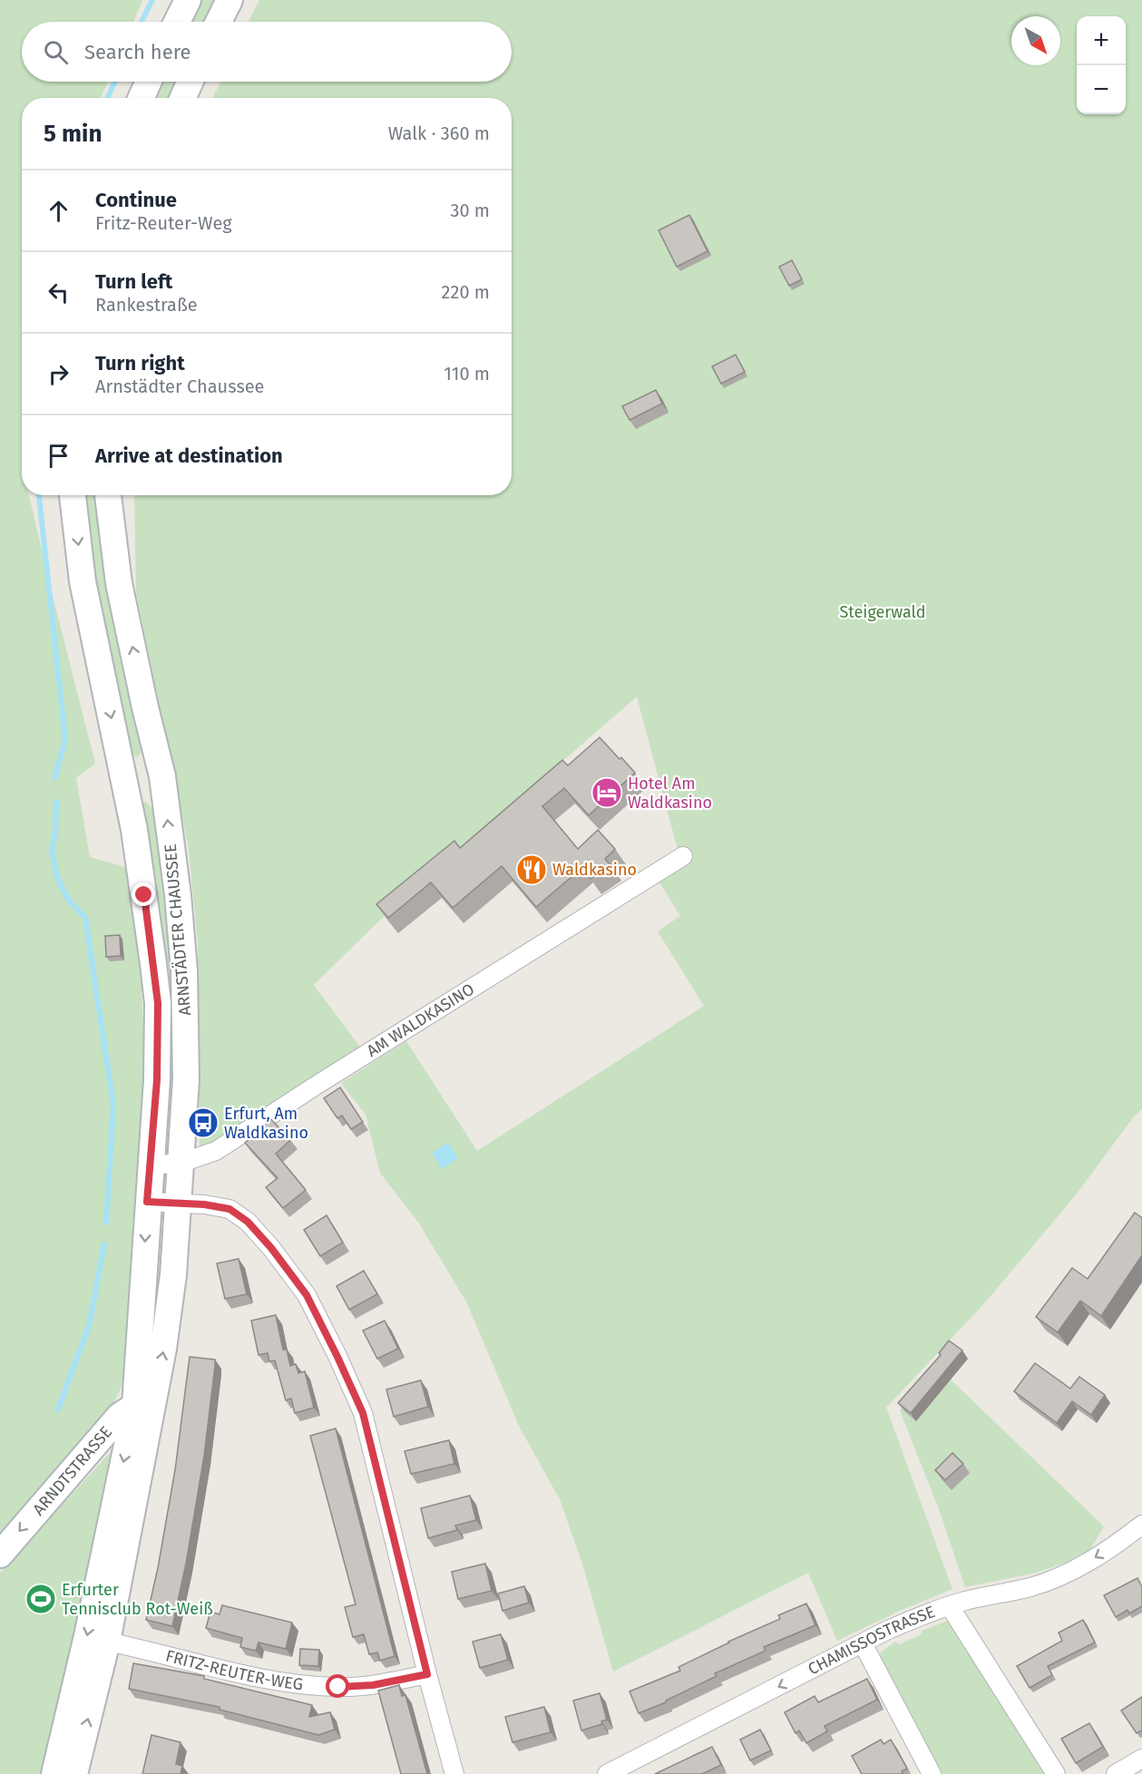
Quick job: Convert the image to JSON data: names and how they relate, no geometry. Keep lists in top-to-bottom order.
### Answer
{
  "streets": {
    "main road": ["ARNSTÄDTER CHAUSSEE", "ARNDTSTRASSE"],
    "street": ["AM WALDKASINO", "CHAMISSOSTRASSE", "FRITZ-REUTER-WEG"]
  },
  "crossings": [
    ["ARNSTÄDTER CHAUSSEE", "AM WALDKASINO"],
    ["ARNSTÄDTER CHAUSSEE", "ARNDTSTRASSE"]
  ],
  "one_way": ["ARNDTSTRASSE", "CHAMISSOSTRASSE"],
  "parks": ["Steigerwald"],
  "places": {
    "hotel": ["Hotel Am Waldkasino"],
    "restaurant": ["Waldkasino"],
    "bus stop": ["Erfurt, Am Waldkasino"],
    "sports": ["Erfurter Tennisclub Rot-Weiß"]
  },
  "north": "bottom right",
  "page": {
    "map_buttons": ["+", "−"],
    "search": "Search here",
    "heading": ["5 min", "Walk · 360 m"],
    "list": [
      ["Continue", "Fritz-Reuter-Weg", "30 m"],
      ["Turn left", "Rankestraße", "220 m"],
      ["Turn right", "Arnstädter Chaussee", "110 m"],
      "Arrive at destination"
    ]
  }
}
